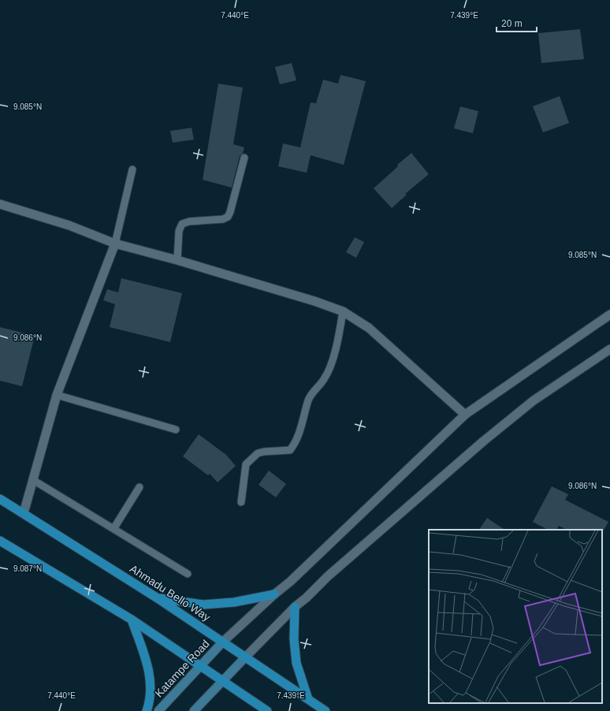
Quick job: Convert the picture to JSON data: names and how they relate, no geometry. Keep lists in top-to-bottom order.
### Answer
{
  "streets": {
    "main road": ["Ahmadu Bello Way", "Katampe Road"]
  },
  "crossings": [
    ["Ahmadu Bello Way", "Katampe Road"]
  ],
  "scale_bar": "20 m",
  "coordinates": [
    "7.440°E",
    "7.439°E",
    "9.085°N",
    "9.086°N",
    "9.087°N"
  ]
}
